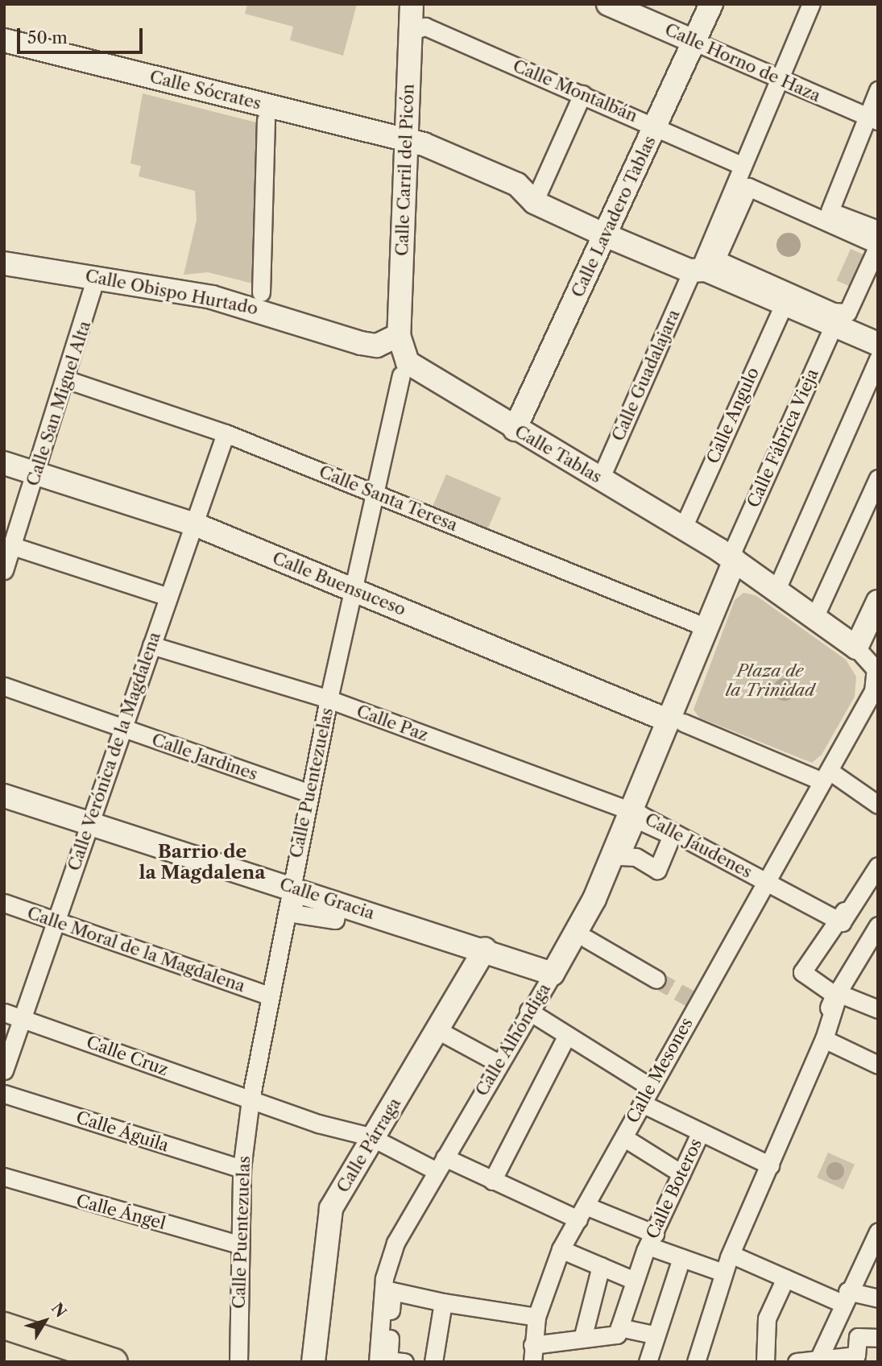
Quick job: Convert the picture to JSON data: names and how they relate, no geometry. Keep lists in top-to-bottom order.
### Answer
{
  "streets": {
    "street": [
      "Calle Horno de Haza",
      "Calle Sócrates",
      "Calle Montalbán",
      "Calle Carril del Picón",
      "Calle Lavadero Tablas",
      "Calle Obispo Hurtado",
      "Calle Guadalajara",
      "Calle San Miguel Alta",
      "Calle Angulo",
      "Calle Fábrica Vieja",
      "Calle Tablas",
      "Calle Santa Teresa",
      "Calle Buensuceso",
      "Calle Paz",
      "Calle Verónica de la Magdalena",
      "Calle Jardines",
      "Calle Puentezuelas",
      "Calle Jáudenes",
      "Calle Gracia",
      "Calle Moral de la Magdalena",
      "Calle Alhóndiga",
      "Calle Cruz",
      "Calle Mesones",
      "Calle Águila",
      "Calle Párraga",
      "Calle Boteros",
      "Calle Ángel"
    ]
  },
  "crossings": [
    ["Calle Horno de Haza", "Calle Lavadero Tablas"],
    ["Calle Horno de Haza", "Calle Guadalajara"],
    ["Calle Sócrates", "Calle Carril del Picón"],
    ["Calle Sócrates", "Calle Lavadero Tablas"],
    ["Calle Sócrates", "Calle Guadalajara"],
    ["Calle Sócrates", "Calle Angulo"],
    ["Calle Sócrates", "Calle Fábrica Vieja"],
    ["Calle Montalbán", "Calle Carril del Picón"],
    ["Calle Montalbán", "Calle Lavadero Tablas"],
    ["Calle Montalbán", "Calle Guadalajara"],
    ["Calle Carril del Picón", "Calle Obispo Hurtado"],
    ["Calle Carril del Picón", "Calle Tablas"],
    ["Calle Lavadero Tablas", "Calle Tablas"],
    ["Calle Obispo Hurtado", "Calle San Miguel Alta"],
    ["Calle Obispo Hurtado", "Calle Tablas"],
    ["Calle Guadalajara", "Calle Tablas"],
    ["Calle San Miguel Alta", "Calle Santa Teresa"],
    ["Calle San Miguel Alta", "Calle Buensuceso"],
    ["Calle Angulo", "Calle Tablas"],
    ["Calle Fábrica Vieja", "Calle Tablas"],
    ["Calle Santa Teresa", "Calle Verónica de la Magdalena"],
    ["Calle Santa Teresa", "Calle Puentezuelas"],
    ["Calle Buensuceso", "Calle Verónica de la Magdalena"],
    ["Calle Buensuceso", "Calle Puentezuelas"],
    ["Calle Buensuceso", "Calle Alhóndiga"],
    ["Calle Paz", "Calle Verónica de la Magdalena"],
    ["Calle Paz", "Calle Puentezuelas"],
    ["Calle Paz", "Calle Jáudenes"],
    ["Calle Paz", "Calle Alhóndiga"],
    ["Calle Verónica de la Magdalena", "Calle Jardines"],
    ["Calle Verónica de la Magdalena", "Calle Gracia"],
    ["Calle Verónica de la Magdalena", "Calle Moral de la Magdalena"],
    ["Calle Verónica de la Magdalena", "Calle Cruz"],
    ["Calle Jardines", "Calle Puentezuelas"],
    ["Calle Puentezuelas", "Calle Gracia"],
    ["Calle Puentezuelas", "Calle Moral de la Magdalena"],
    ["Calle Puentezuelas", "Calle Cruz"],
    ["Calle Puentezuelas", "Calle Águila"],
    ["Calle Puentezuelas", "Calle Ángel"],
    ["Calle Jáudenes", "Calle Alhóndiga"],
    ["Calle Jáudenes", "Calle Mesones"],
    ["Calle Gracia", "Calle Alhóndiga"],
    ["Calle Gracia", "Calle Párraga"],
    ["Calle Alhóndiga", "Calle Cruz"],
    ["Calle Cruz", "Calle Mesones"],
    ["Calle Cruz", "Calle Párraga"],
    ["Calle Cruz", "Calle Boteros"]
  ],
  "districts": ["Barrio de la Magdalena"],
  "parks": ["Plaza de la Trinidad"],
  "scale_bar": "50 m",
  "north": "top right"
}
